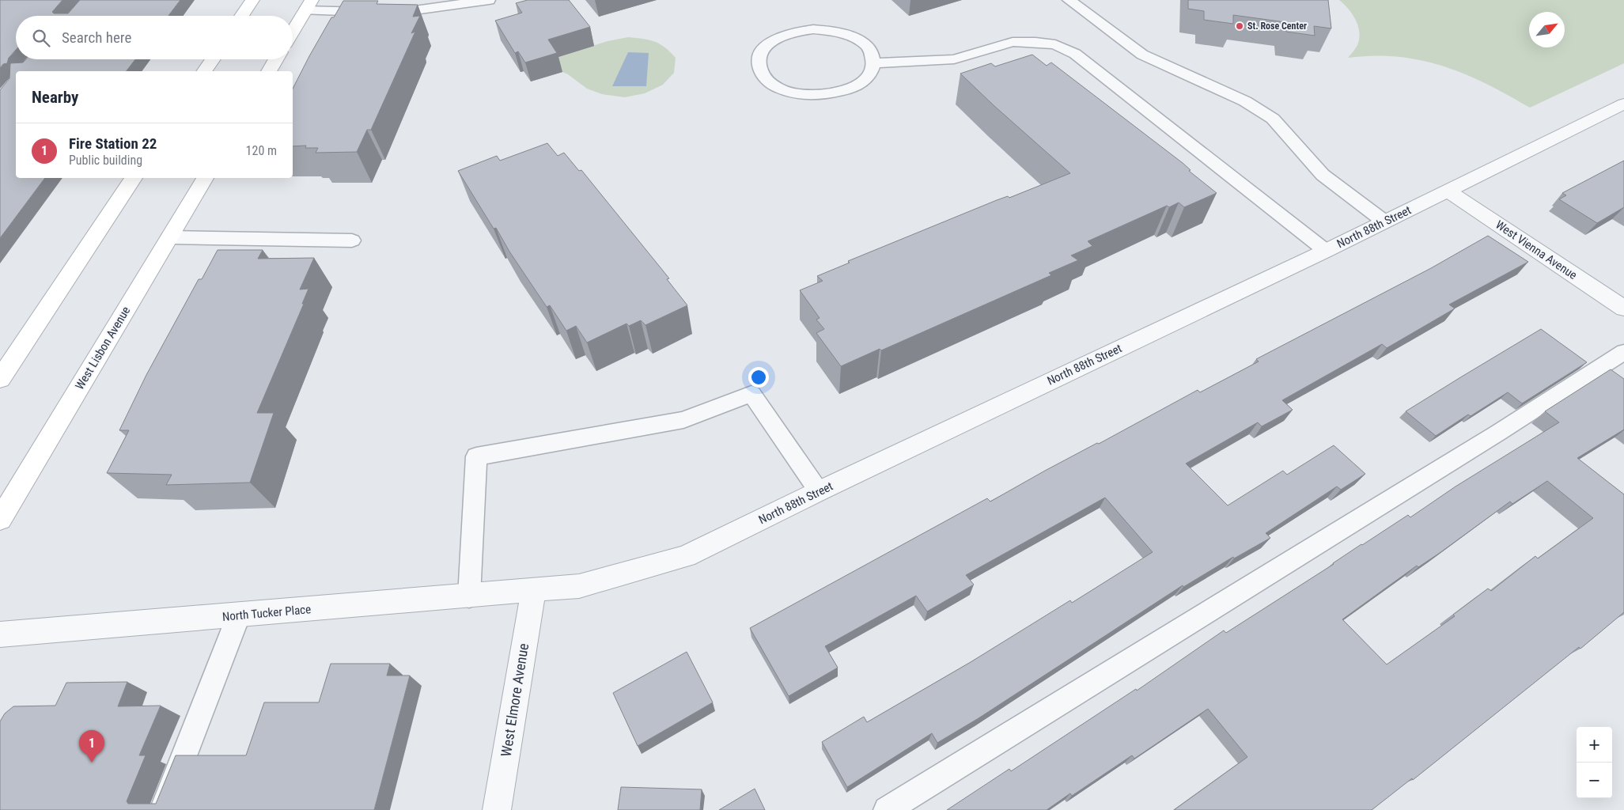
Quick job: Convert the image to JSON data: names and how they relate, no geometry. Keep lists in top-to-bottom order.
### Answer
{
  "streets": {
    "main road": ["West Lisbon Avenue"],
    "street": [
      "North 88th Street",
      "West Vienna Avenue",
      "North Tucker Place",
      "West Elmore Avenue"
    ]
  },
  "crossings": [
    ["North 88th Street", "West Vienna Avenue"],
    ["North 88th Street", "North Tucker Place"],
    ["North 88th Street", "West Elmore Avenue"],
    ["North Tucker Place", "West Elmore Avenue"]
  ],
  "places": ["St. Rose Center"],
  "north": "top right",
  "page": {
    "search": "Search here",
    "heading": "Nearby",
    "list": [
      {
        "mark": "1",
        "name": "Fire Station 22",
        "note": "Public building",
        "value": "120 m"
      }
    ],
    "map_buttons": ["+", "−"],
    "pins": "1"
  }
}
